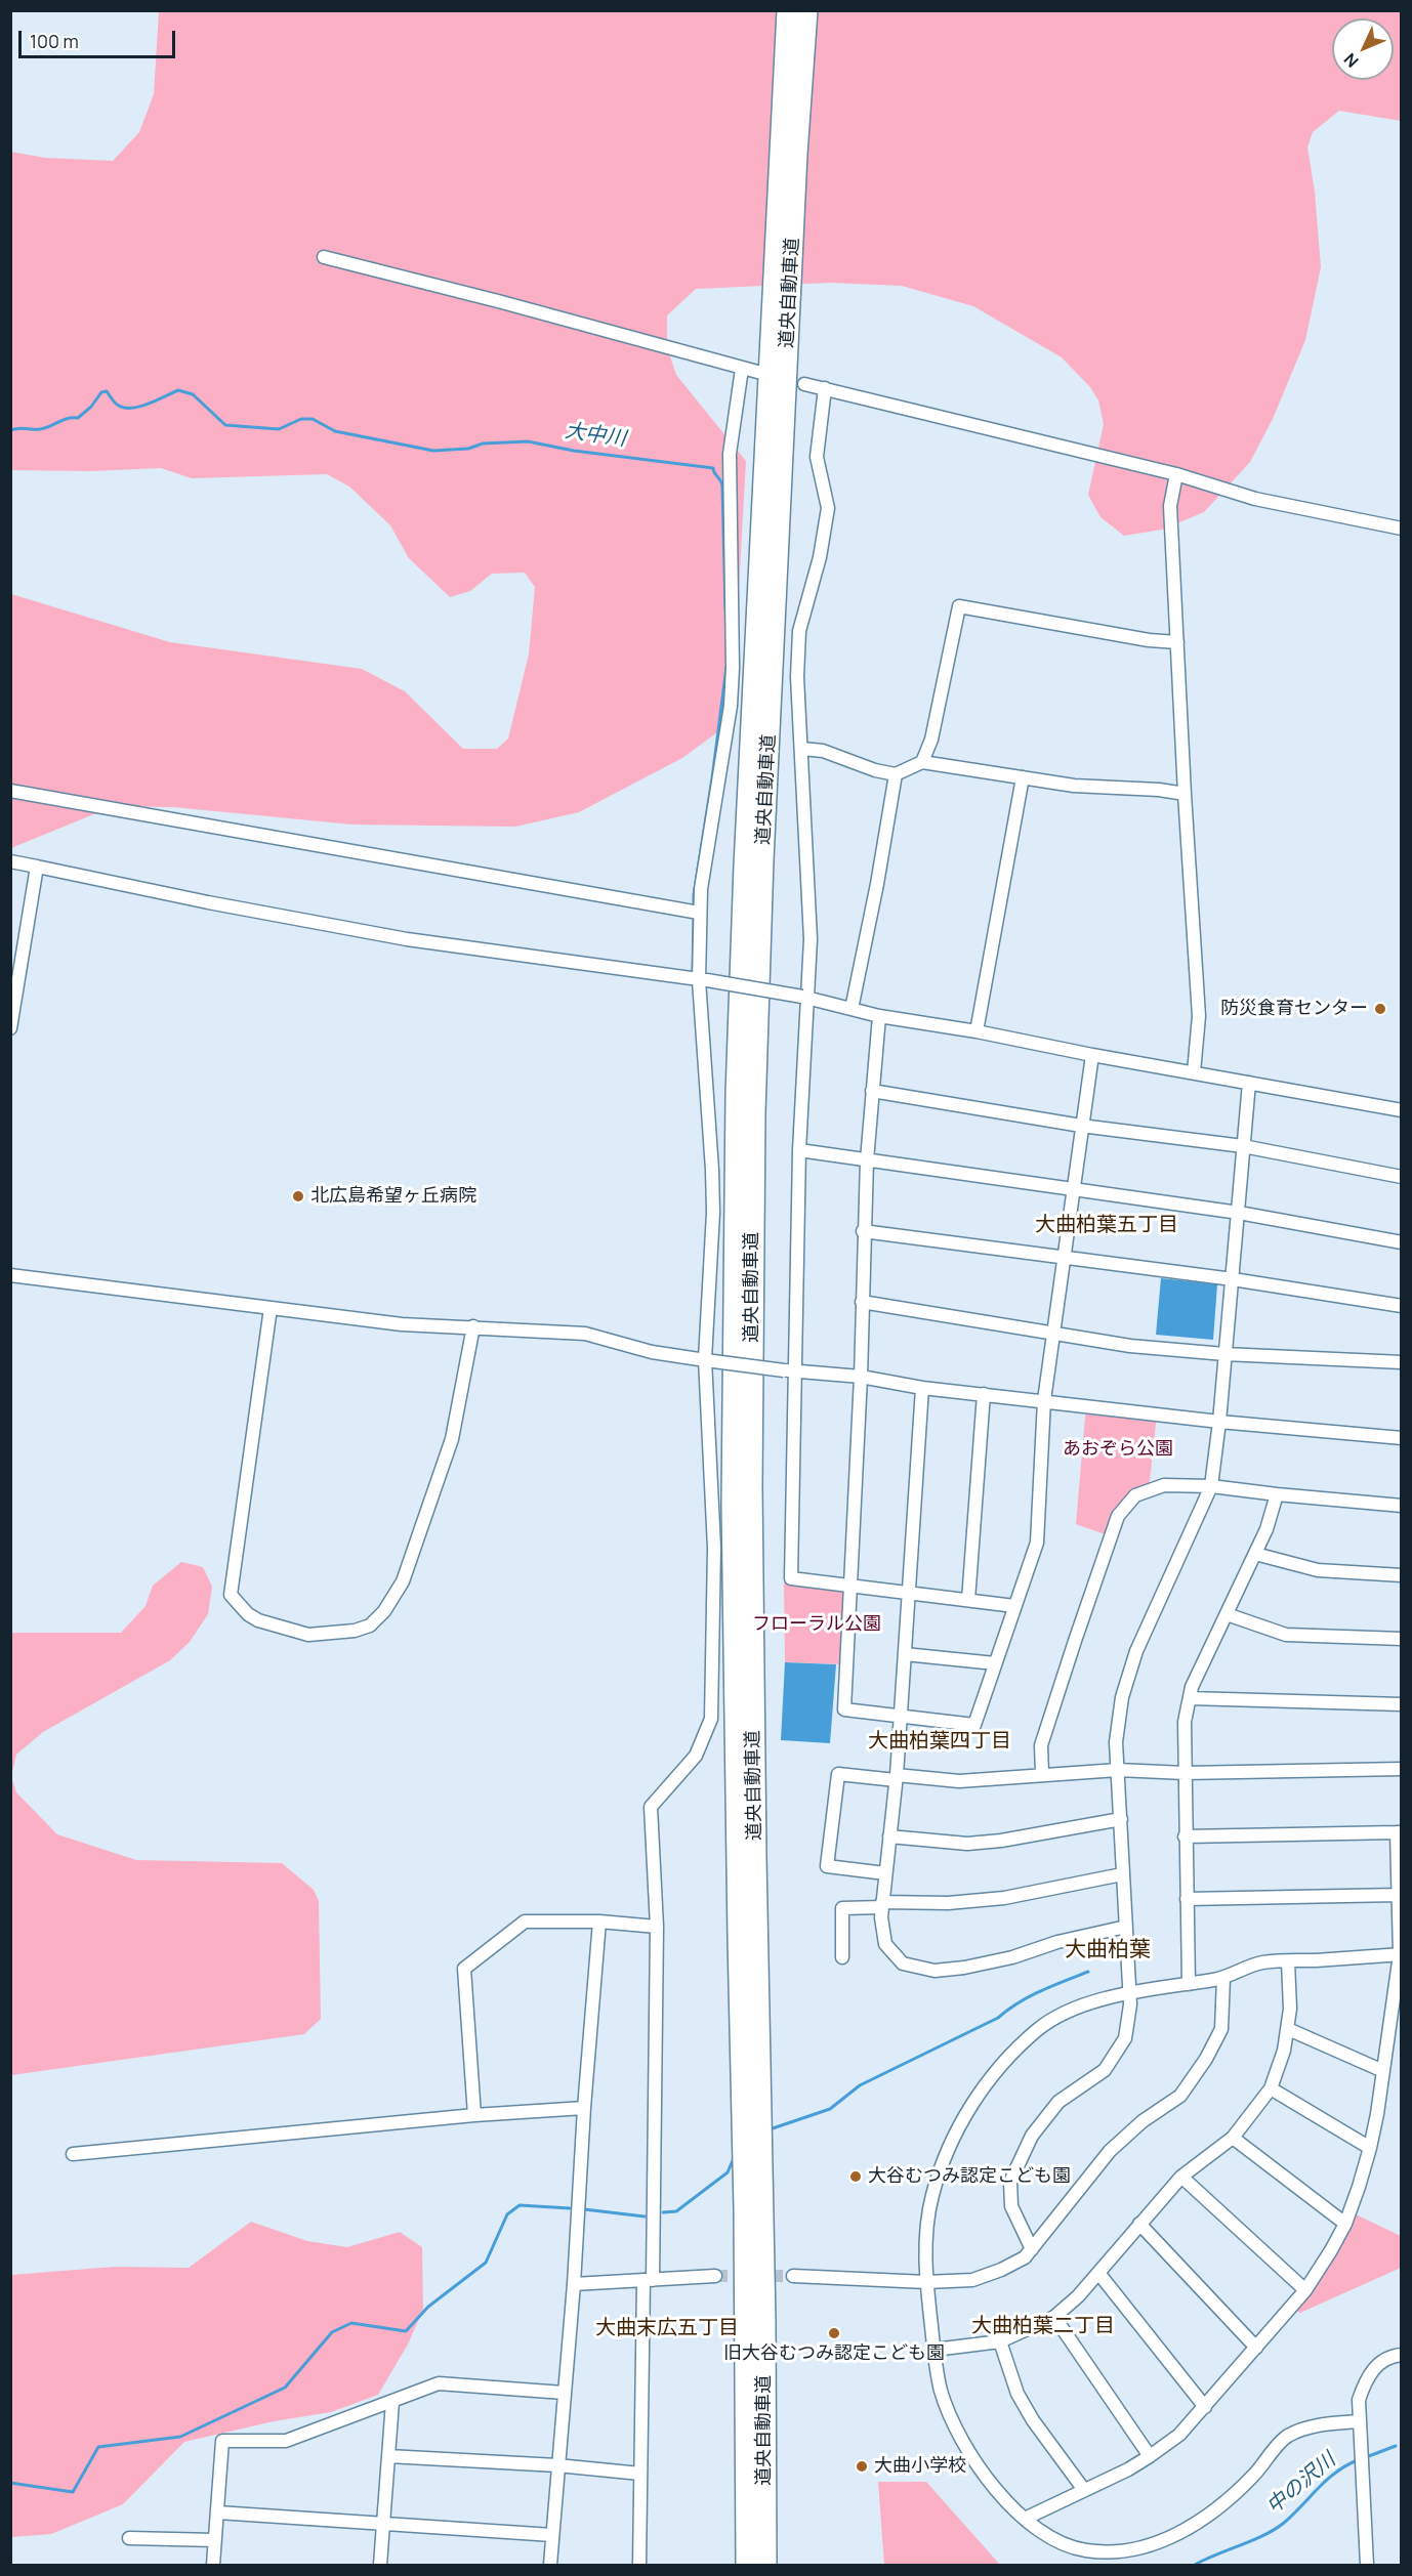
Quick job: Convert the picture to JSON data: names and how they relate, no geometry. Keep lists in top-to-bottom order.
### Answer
{
  "streets": {
    "highway": ["道央自動車道"]
  },
  "districts": [
    "大曲柏葉五丁目",
    "大曲柏葉四丁目",
    "大曲柏葉",
    "大曲柏葉二丁目",
    "大曲末広五丁目"
  ],
  "water": ["大中川", "中の沢川"],
  "parks": ["あおぞら公園", "フローラル公園"],
  "places": [
    "防災食育センター",
    "北広島希望ヶ丘病院",
    "大谷むつみ認定こども園",
    "旧大谷むつみ認定こども園",
    "大曲小学校"
  ],
  "scale_bar": "100 m",
  "north": "bottom left"
}
